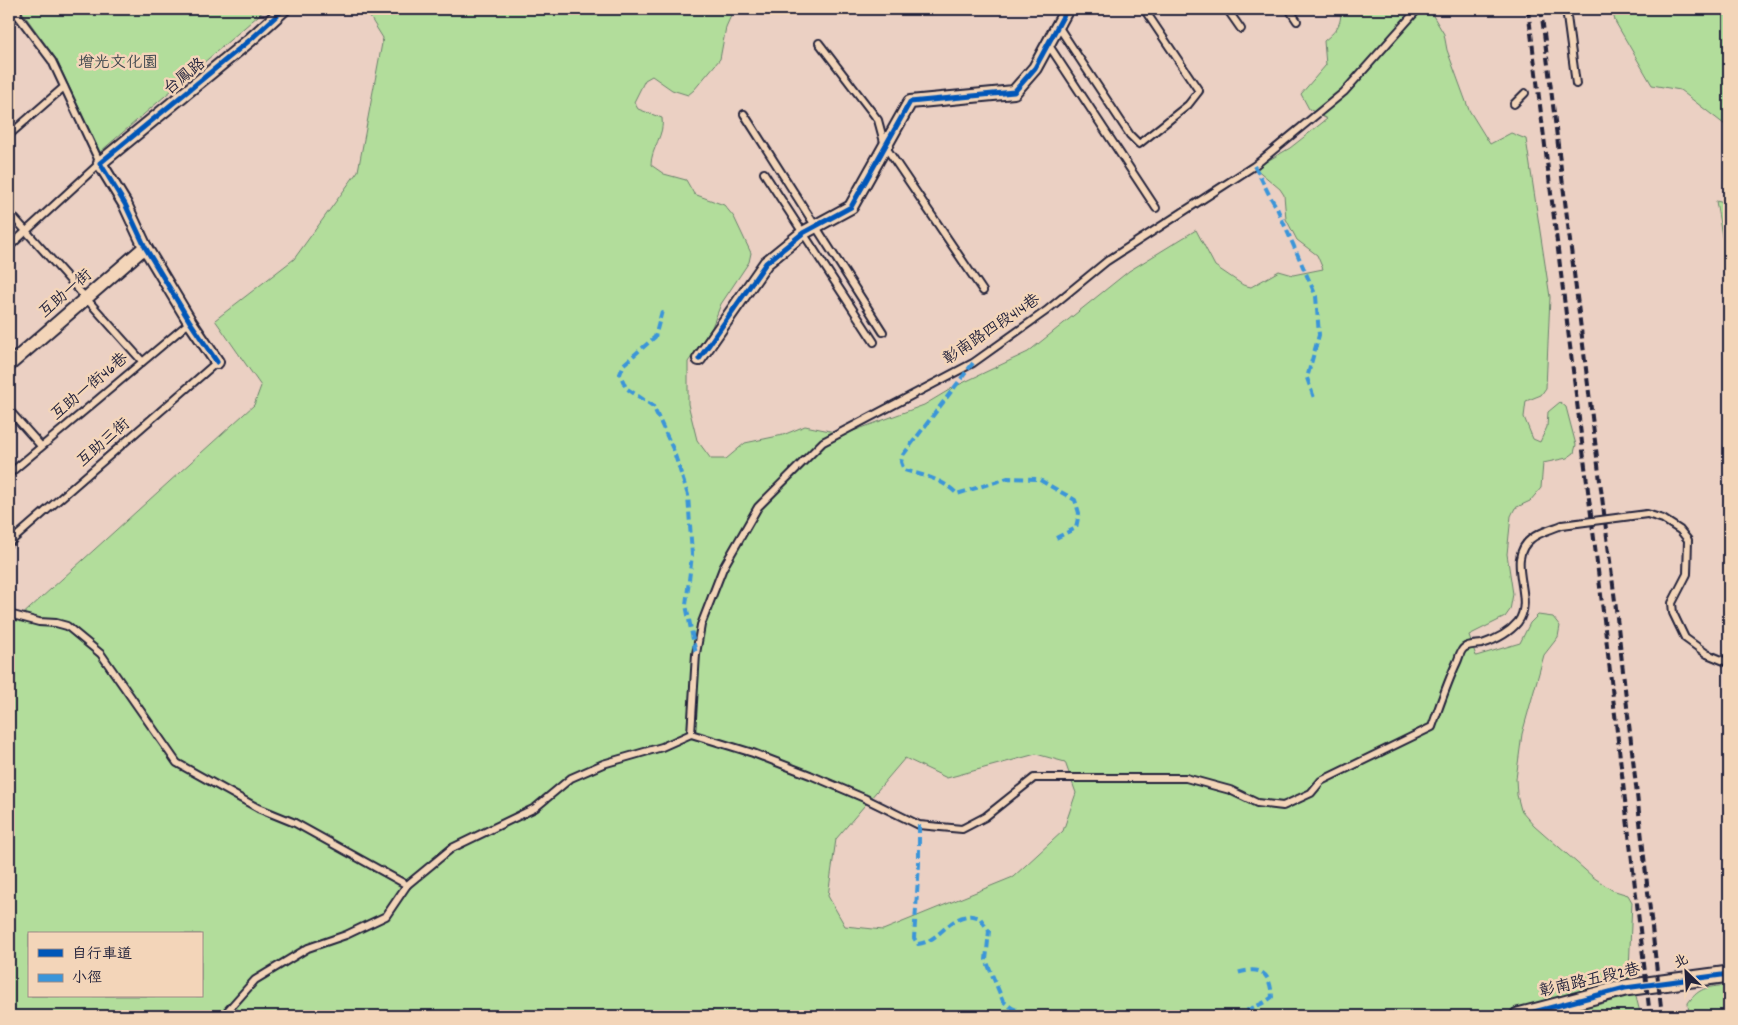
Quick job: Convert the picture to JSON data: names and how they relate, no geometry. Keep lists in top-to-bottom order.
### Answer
{
  "streets": {
    "street": ["台鳳路", "互助一街", "彰南路五段2巷"],
    "lane": ["彰南路四段414巷", "互助一街46巷", "互助三街"]
  },
  "parks": ["增光文化園"],
  "legend": ["自行車道", "小徑"],
  "north": "top left"
}
